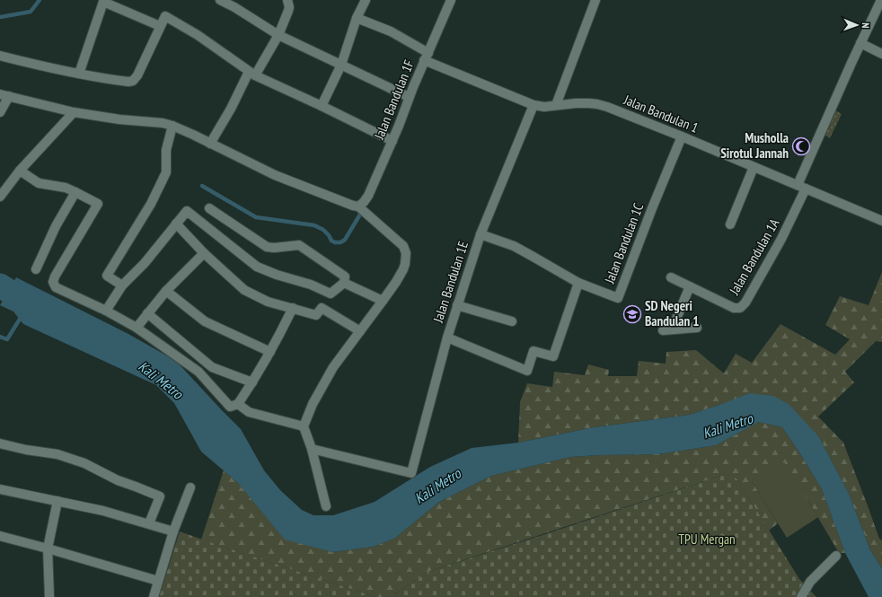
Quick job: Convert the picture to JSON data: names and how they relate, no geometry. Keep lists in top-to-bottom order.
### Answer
{
  "streets": {
    "street": [
      "Jalan Bandulan 1F",
      "Jalan Bandulan 1",
      "Jalan Bandulan 1C",
      "Jalan Bandulan 1A",
      "Jalan Bandulan 1E"
    ]
  },
  "crossings": [
    ["Jalan Bandulan 1F", "Jalan Bandulan 1"],
    ["Jalan Bandulan 1", "Jalan Bandulan 1C"],
    ["Jalan Bandulan 1", "Jalan Bandulan 1A"],
    ["Jalan Bandulan 1", "Jalan Bandulan 1E"],
    ["Jalan Bandulan 1C", "Jalan Bandulan 1E"]
  ],
  "water": ["Kali Metro"],
  "parks": ["TPU Mergan"],
  "places": {
    "mosque": ["Musholla Sirotul Jannah"],
    "school or university": ["SD Negeri Bandulan 1"]
  },
  "north": "right"
}
